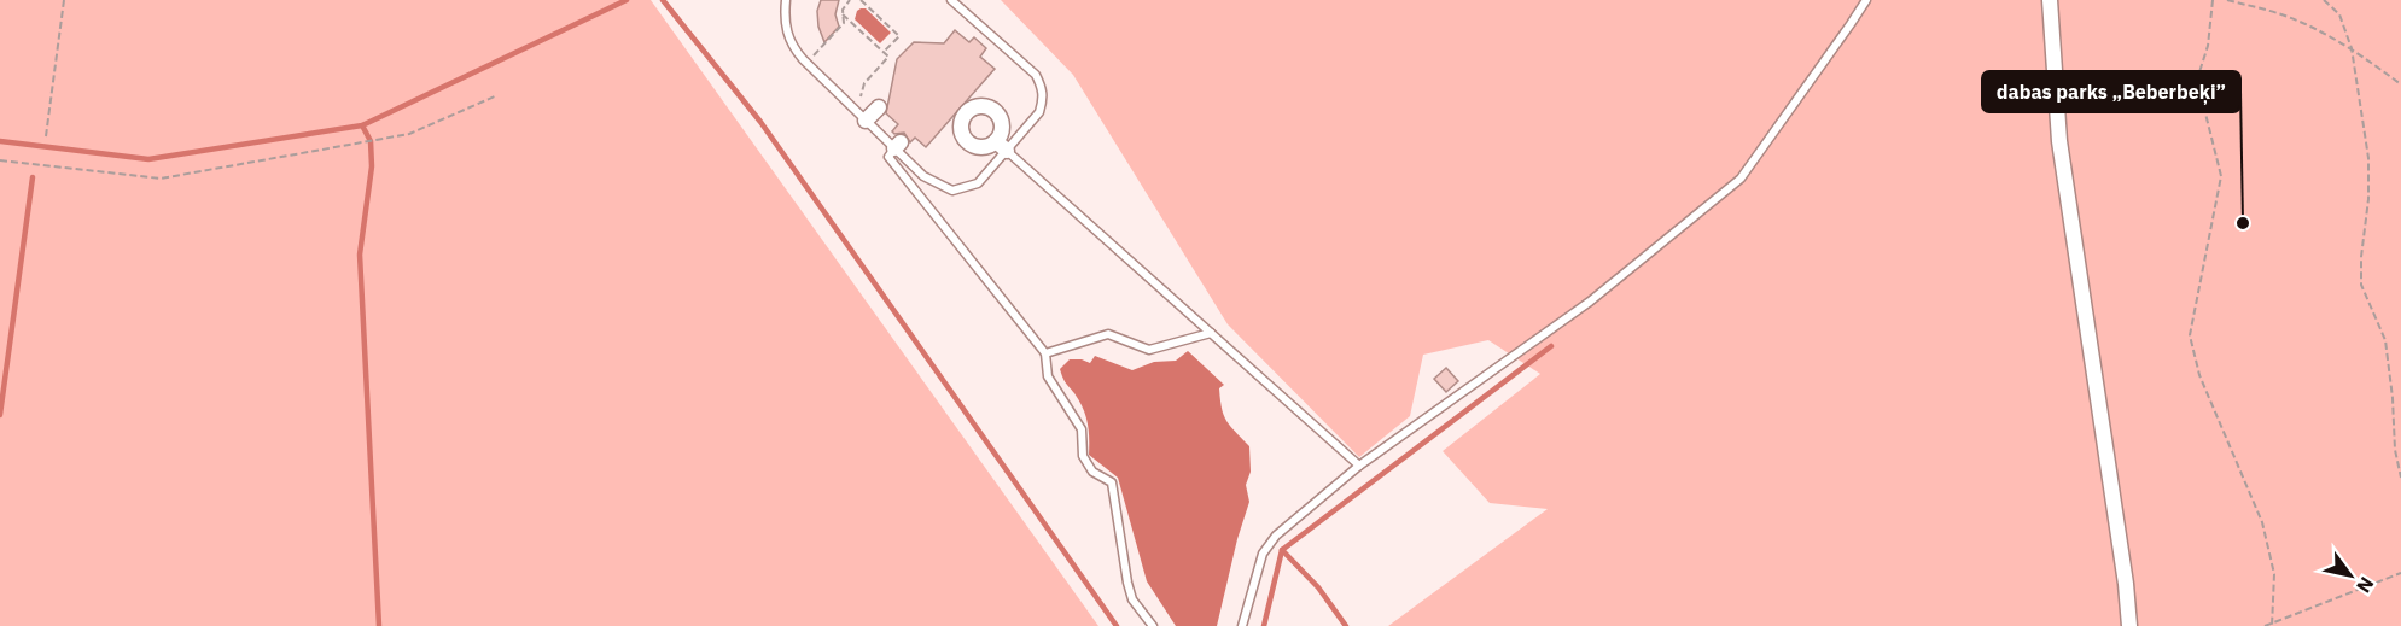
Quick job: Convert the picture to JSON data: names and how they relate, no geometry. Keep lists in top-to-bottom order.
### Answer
{
  "places": ["dabas parks „Beberbeķi”"],
  "north": "bottom right"
}
